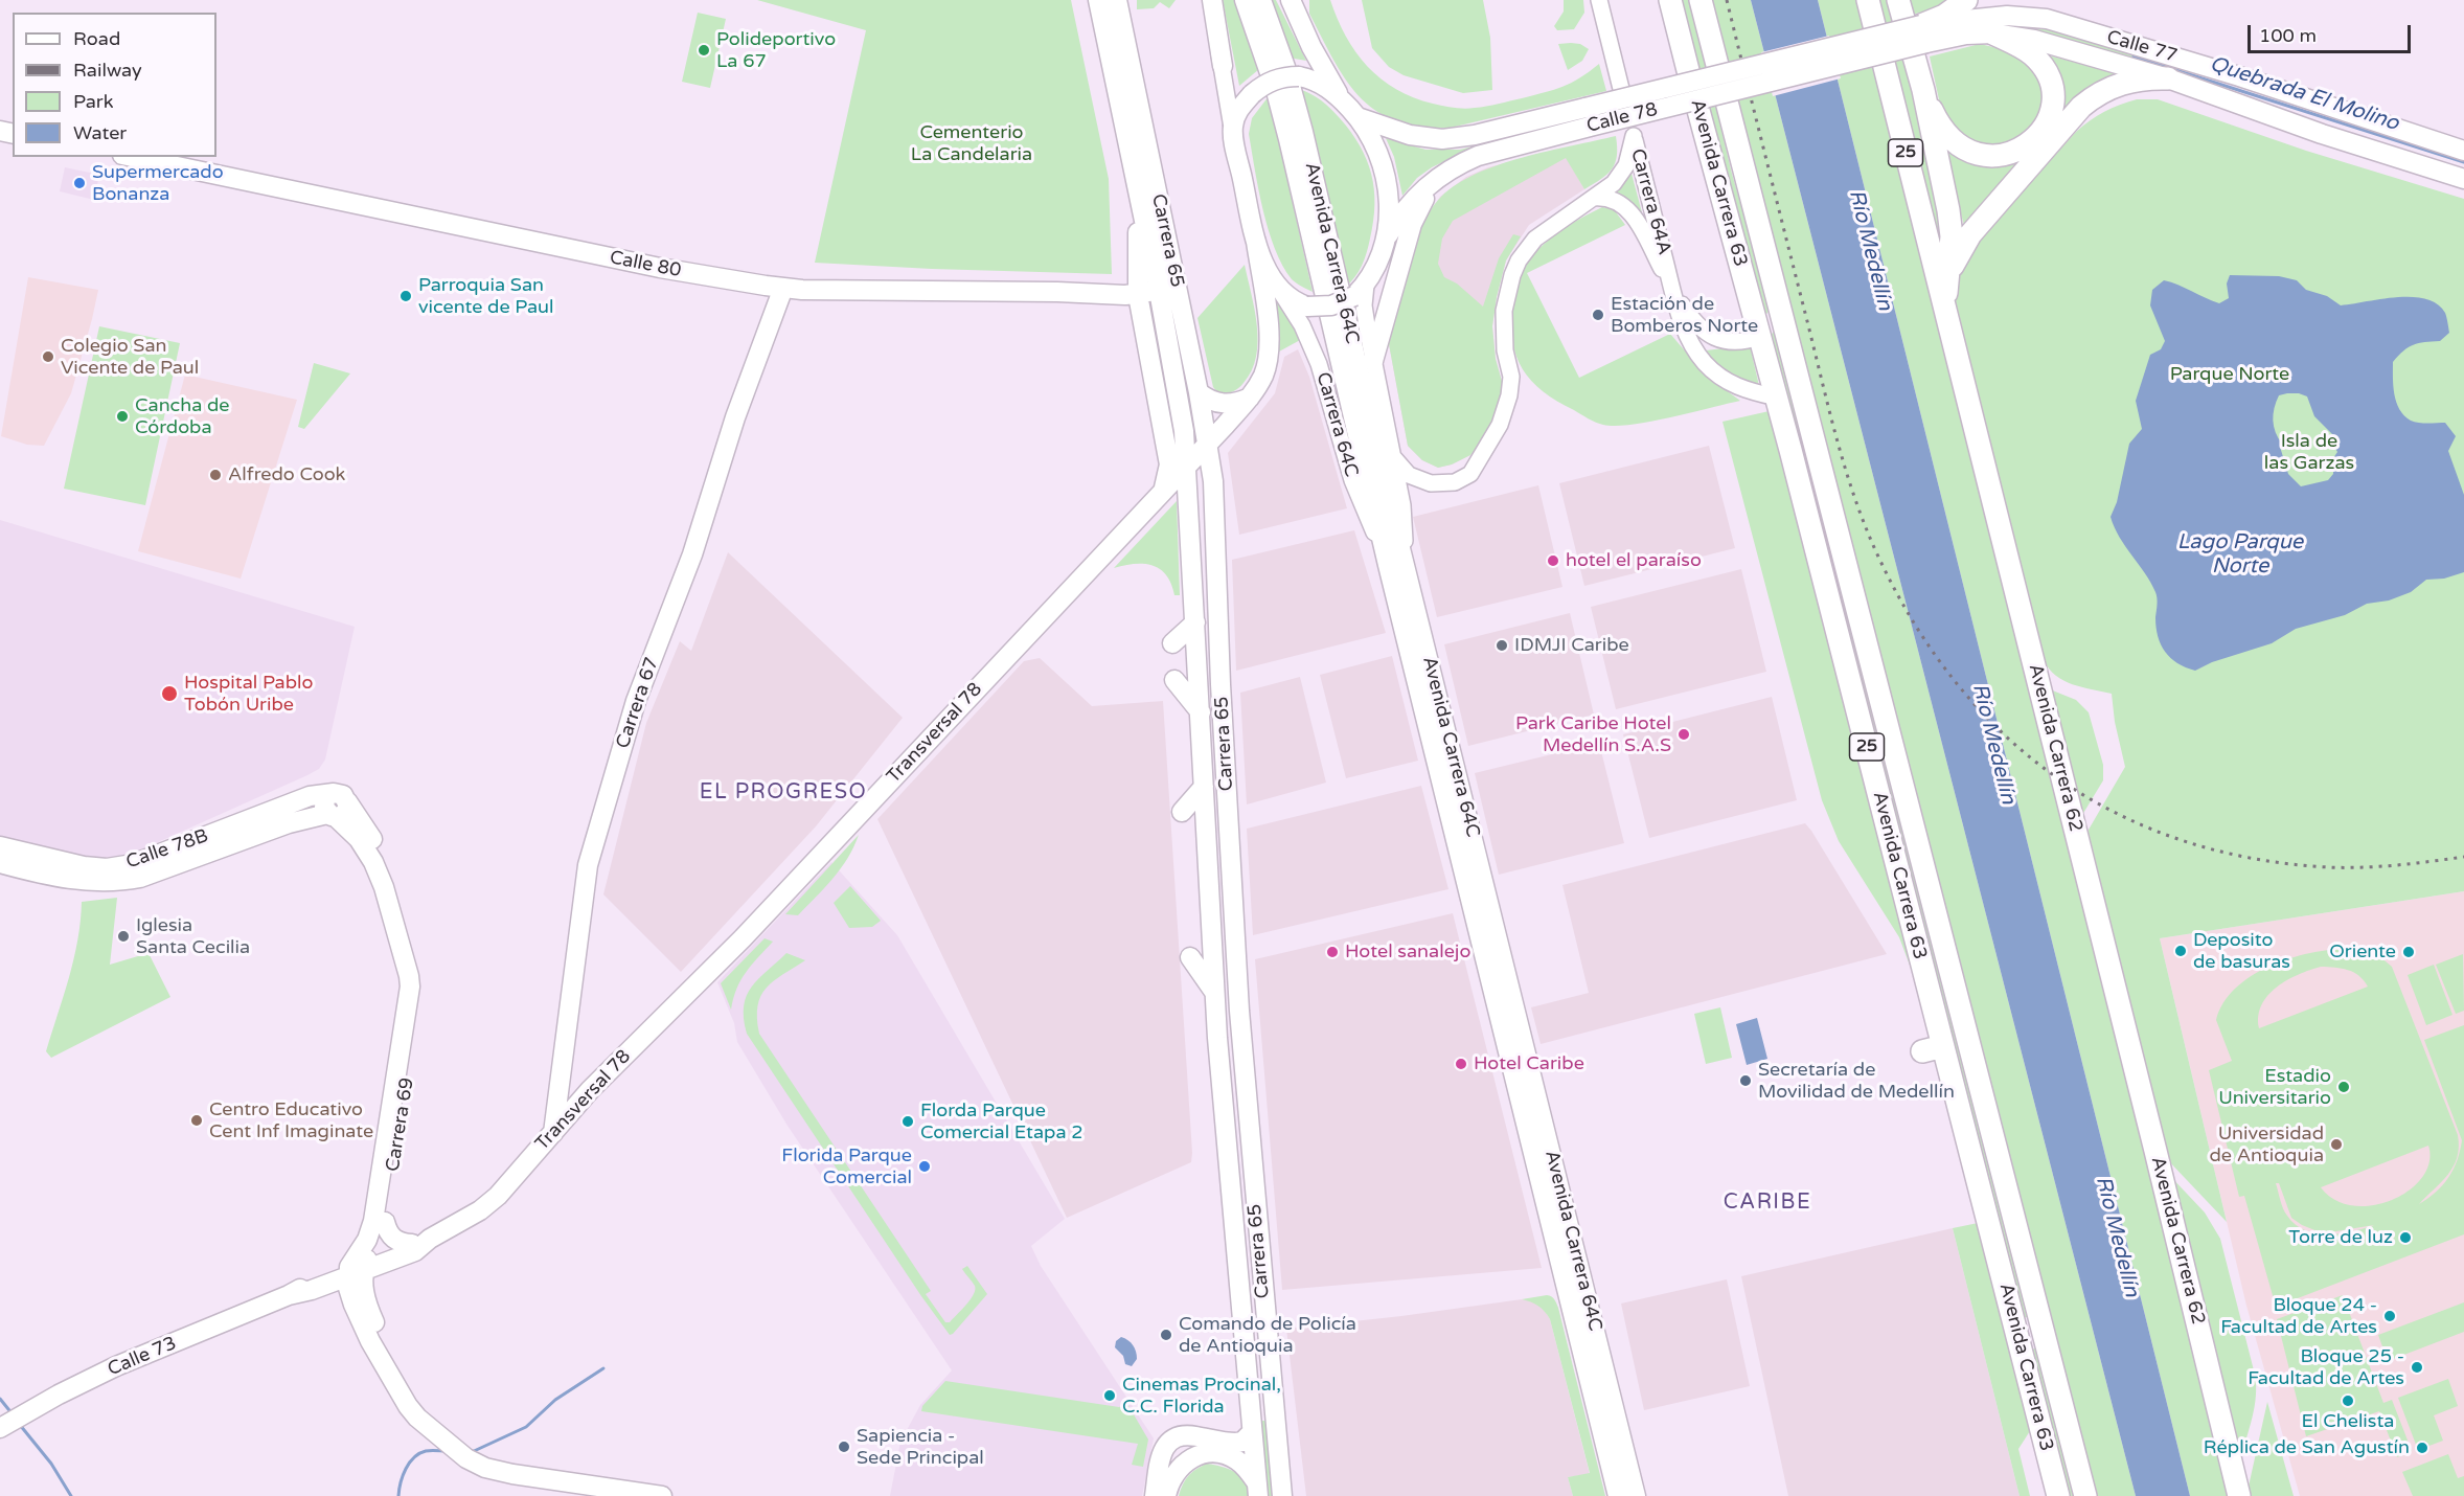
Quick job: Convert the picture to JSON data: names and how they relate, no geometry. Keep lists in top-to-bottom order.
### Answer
{
  "streets": {
    "highway": ["25", "Avenida Carrera 63", "Avenida Carrera 62"],
    "main road": [
      "Calle 77",
      "Calle 78",
      "Carrera 65",
      "Avenida Carrera 64C",
      "Calle 80",
      "Carrera 67",
      "Transversal 78",
      "Calle 78B",
      "Carrera 69",
      "Calle 73"
    ],
    "street": ["Carrera 64A", "Carrera 64C"]
  },
  "crossings": [
    ["Calle 77", "Calle 78"],
    ["Calle 78", "Carrera 64C"],
    ["Calle 78", "Transversal 78"],
    ["Carrera 65", "Calle 80"],
    ["Carrera 65", "Transversal 78"],
    ["Avenida Carrera 64C", "Carrera 64C"],
    ["Calle 80", "Carrera 67"],
    ["Carrera 64C", "Transversal 78"],
    ["Carrera 67", "Transversal 78"],
    ["Transversal 78", "Calle 73"],
    ["Calle 78B", "Carrera 69"],
    ["Carrera 69", "Calle 73"]
  ],
  "districts": ["EL PROGRESO", "CARIBE"],
  "water": ["Quebrada El Molino", "Río Medellín", "Lago Parque Norte"],
  "parks": ["Cementerio La Candelaria", "Parque Norte", "Isla de las Garzas"],
  "places": [
    "Polideportivo La 67",
    "Supermercado Bonanza",
    "Parroquia San vicente de Paul",
    "Estación de Bomberos Norte",
    "Colegio San Vicente de Paul",
    "Cancha de Córdoba",
    "Alfredo Cook",
    "hotel el paraíso",
    "IDMJI Caribe",
    "Hospital Pablo Tobón Uribe",
    "Park Caribe Hotel Medellín S.A.S",
    "Iglesia Santa Cecilia",
    "Deposito de basuras",
    "Hotel sanalejo",
    "Oriente",
    "Hotel Caribe",
    "Secretaría de Movilidad de Medellín",
    "Estadio Universitario",
    "Centro Educativo Cent Inf Imaginate",
    "Florda Parque Comercial Etapa 2",
    "Universidad de Antioquia",
    "Florida Parque Comercial",
    "Torre de luz",
    "Bloque 24 - Facultad de Artes",
    "Comando de Policía de Antioquia",
    "Bloque 25 - Facultad de Artes",
    "Cinemas Procinal, C.C. Florida",
    "El Chelista",
    "Sapiencia - Sede Principal",
    "Réplica de San Agustín"
  ],
  "legend": [
    "Road",
    "Railway",
    "Park",
    "Water"
  ],
  "scale_bar": "100 m"
}
